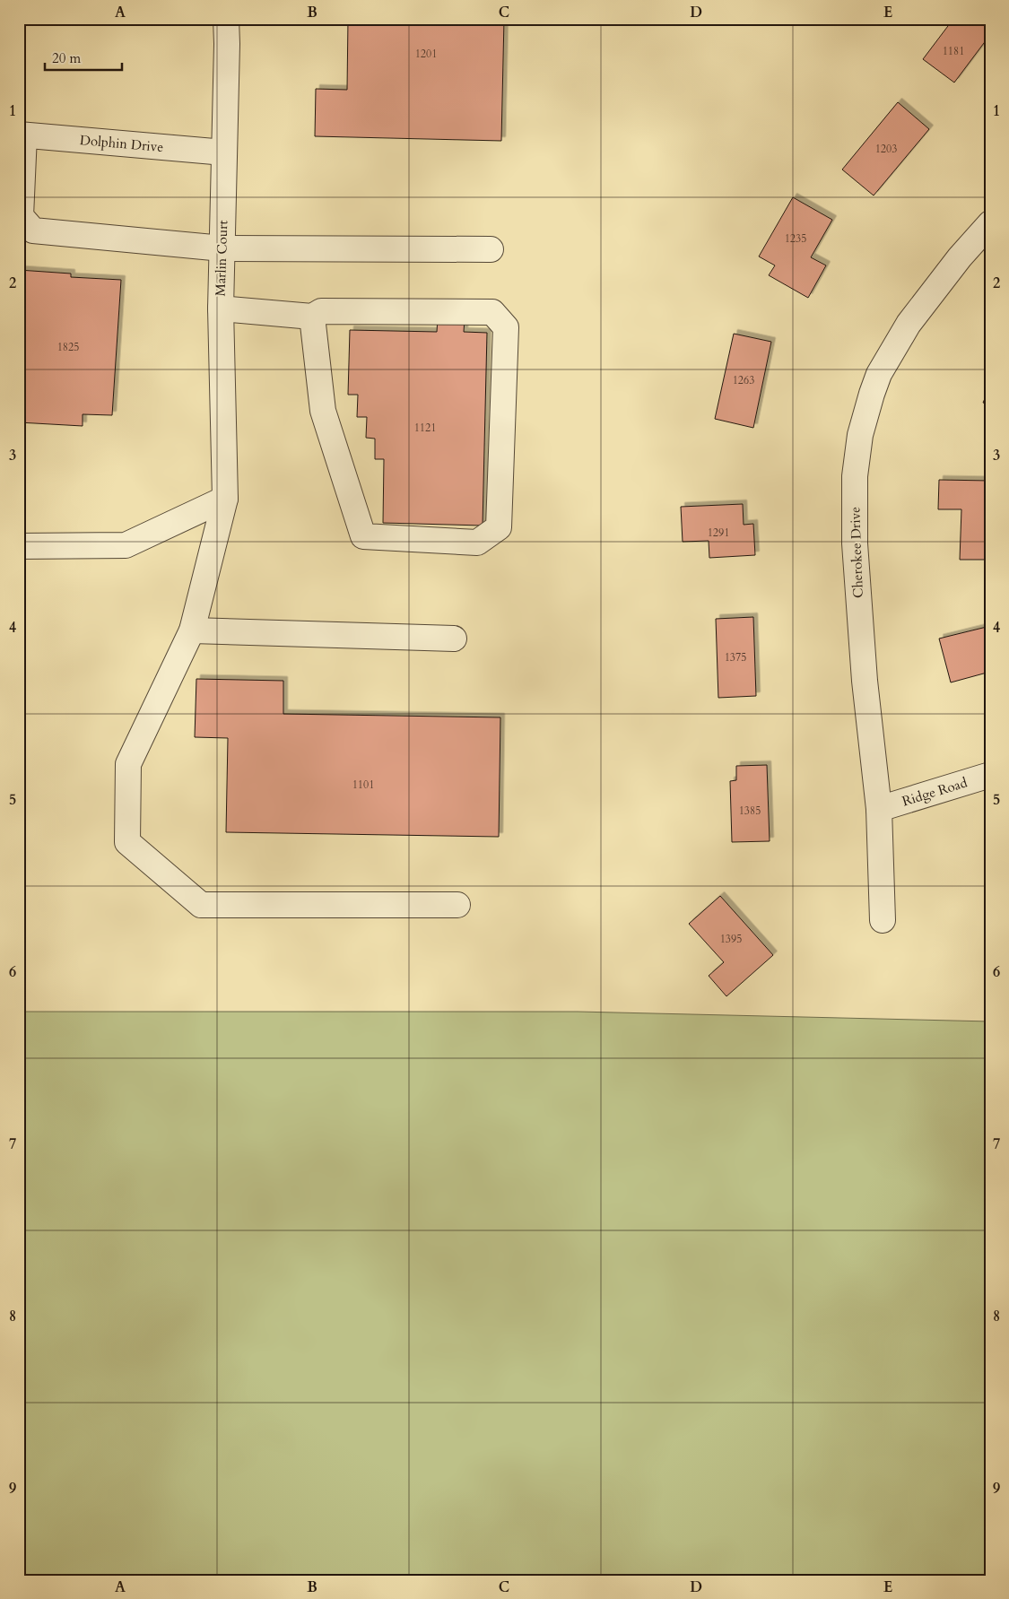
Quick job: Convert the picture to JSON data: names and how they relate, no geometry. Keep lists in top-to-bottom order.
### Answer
{
  "streets": {
    "street": [
      "Dolphin Drive",
      "Marlin Court",
      "Cherokee Drive",
      "Ridge Road"
    ]
  },
  "crossings": [
    ["Dolphin Drive", "Marlin Court"],
    ["Cherokee Drive", "Ridge Road"]
  ],
  "house_numbers": [
    "1181",
    "1201",
    "1203",
    "1235",
    "1825",
    "1263",
    "1121",
    "1291",
    "1375",
    "1101",
    "1385",
    "1395"
  ],
  "scale_bar": "20 m",
  "grid": {
    "columns": [
      "A",
      "B",
      "C",
      "D",
      "E"
    ],
    "rows": [
      "1",
      "2",
      "3",
      "4",
      "5",
      "6",
      "7",
      "8",
      "9"
    ]
  }
}
